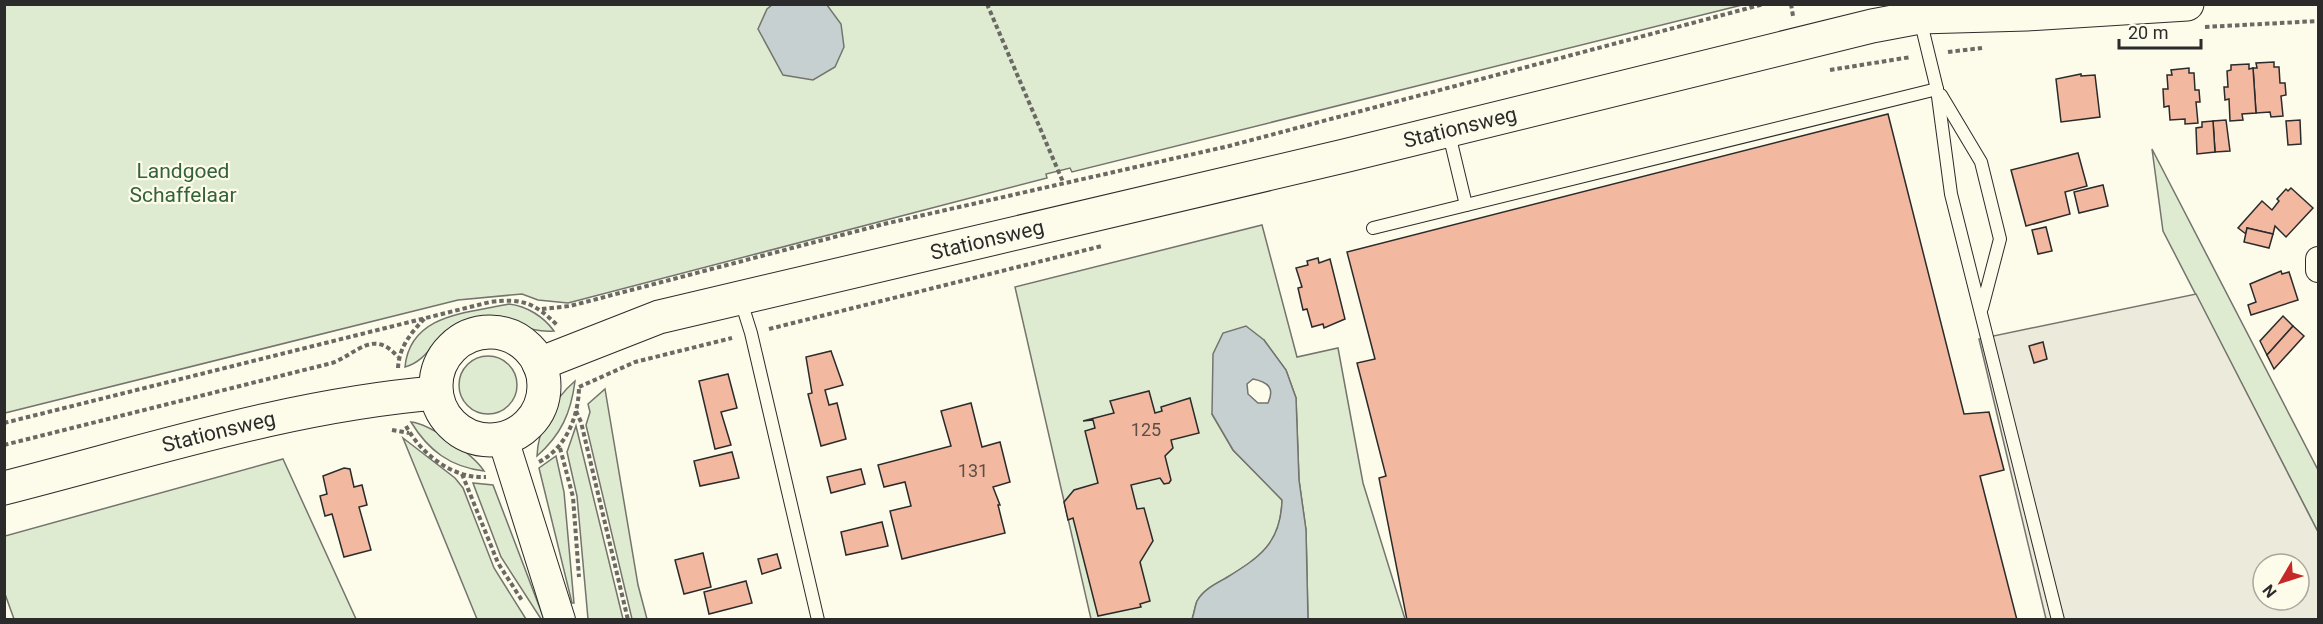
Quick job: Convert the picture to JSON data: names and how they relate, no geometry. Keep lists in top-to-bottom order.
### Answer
{
  "streets": {
    "main road": ["Stationsweg"]
  },
  "parks": ["Landgoed Schaffelaar"],
  "house_numbers": ["125", "131"],
  "scale_bar": "20 m",
  "north": "bottom left"
}
